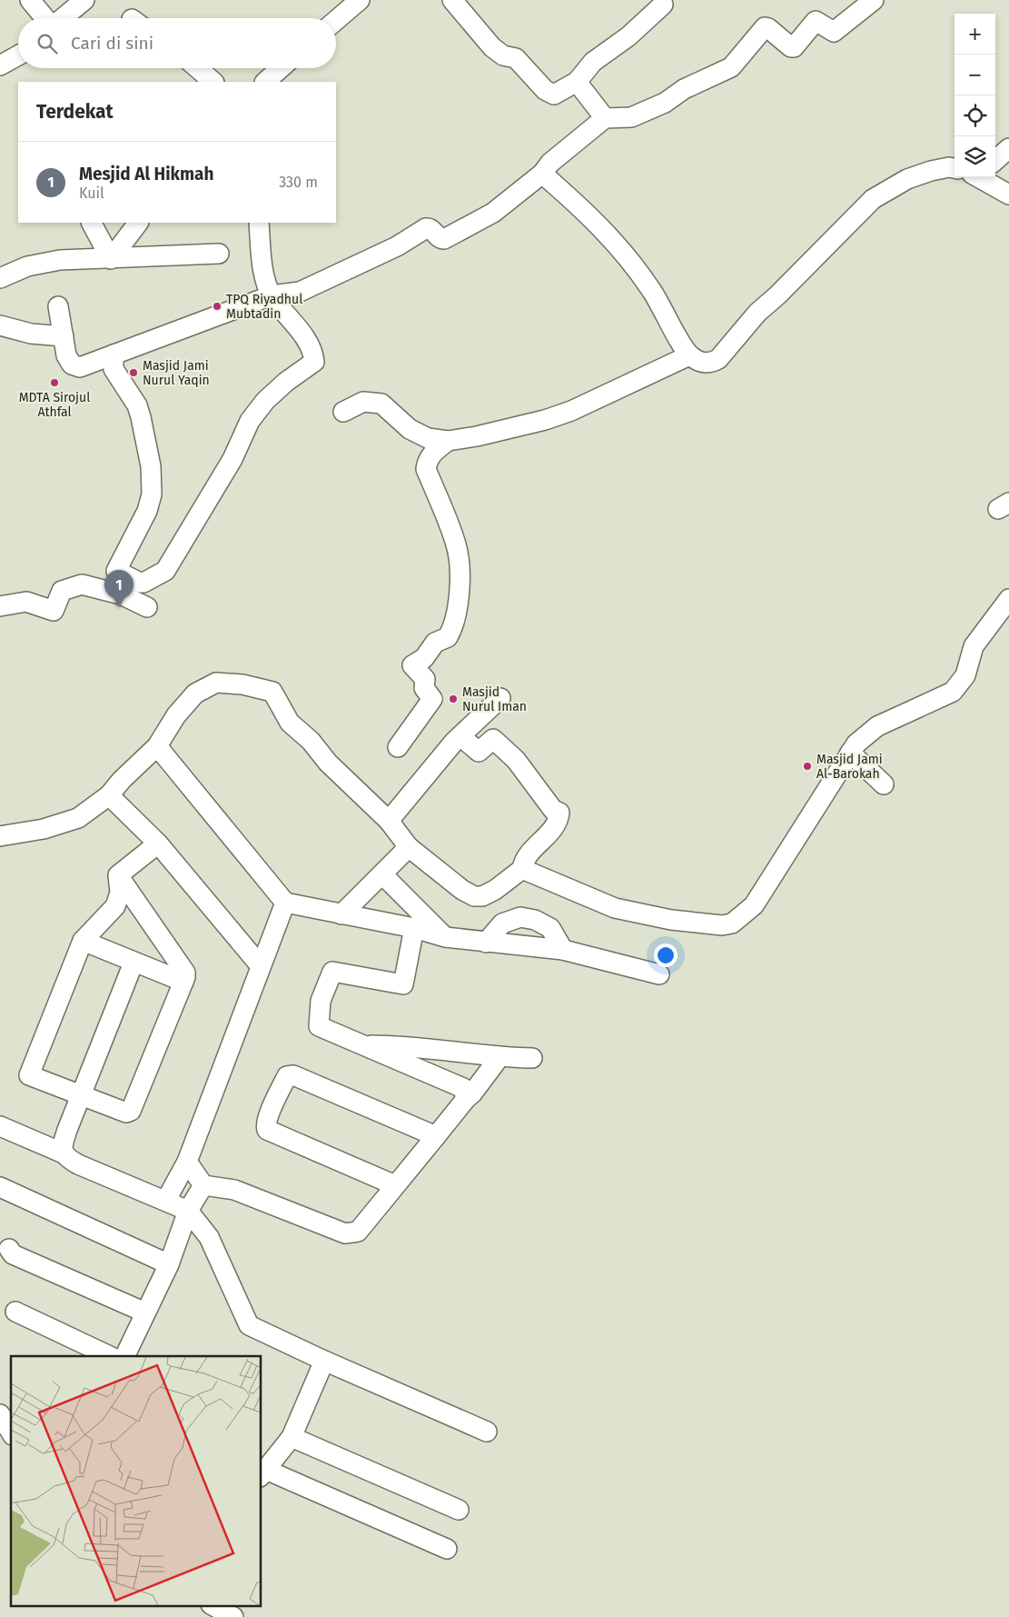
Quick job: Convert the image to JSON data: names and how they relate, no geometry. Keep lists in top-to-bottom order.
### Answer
{
  "places": [
    "TPQ Riyadhul Mubtadin",
    "Masjid Jami Nurul Yaqin",
    "MDTA Sirojul Athfal",
    "Masjid Nurul Iman",
    "Masjid Jami Al-Barokah"
  ],
  "page": {
    "map_buttons": ["+", "−"],
    "search": "Cari di sini",
    "heading": "Terdekat",
    "list": [
      {
        "mark": "1",
        "name": "Mesjid Al Hikmah",
        "note": "Kuil",
        "value": "330 m"
      }
    ],
    "pins": "1"
  }
}
